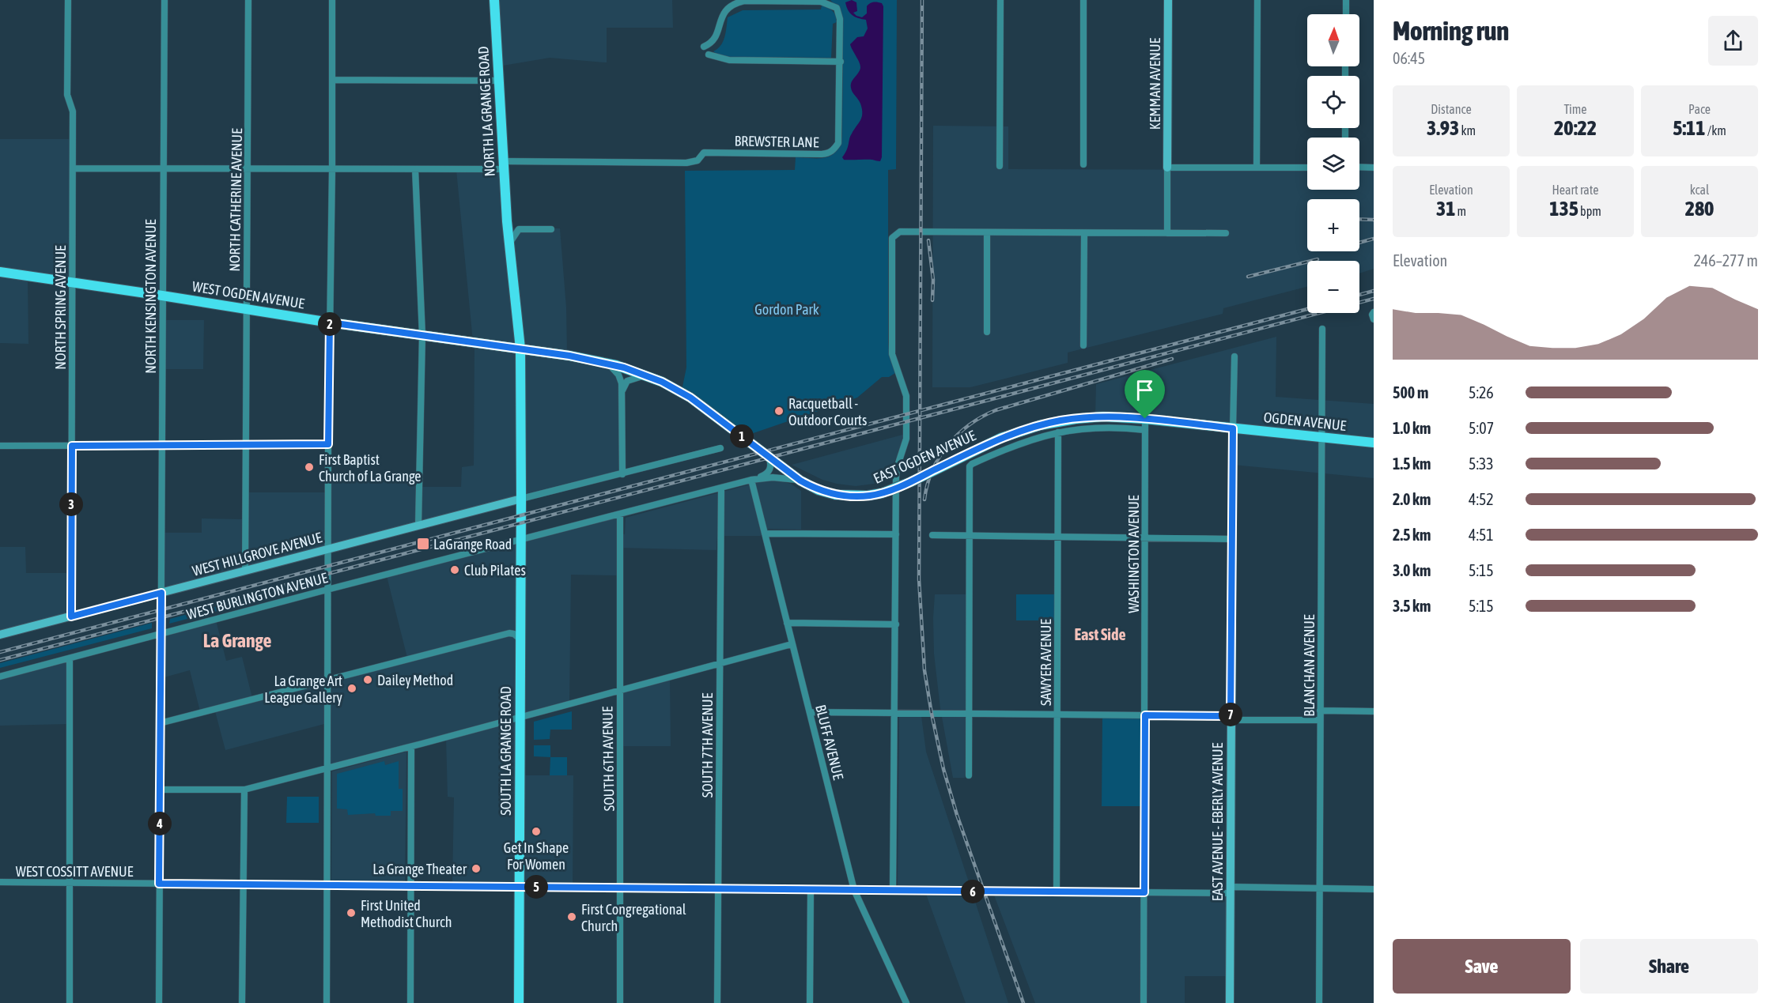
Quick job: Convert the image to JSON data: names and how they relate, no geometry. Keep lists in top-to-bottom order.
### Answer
{
  "streets": {
    "main road": [
      "NORTH LA GRANGE ROAD",
      "WEST OGDEN AVENUE",
      "OGDEN AVENUE",
      "EAST OGDEN AVENUE",
      "SOUTH LA GRANGE ROAD"
    ],
    "street": [
      "KEMMAN AVENUE",
      "BREWSTER LANE",
      "NORTH CATHERINE AVENUE",
      "NORTH KENSINGTON AVENUE",
      "NORTH SPRING AVENUE",
      "WEST HILLGROVE AVENUE",
      "WASHINGTON AVENUE",
      "WEST BURLINGTON AVENUE",
      "SAWYER AVENUE",
      "BLANCHAN AVENUE",
      "BLUFF AVENUE",
      "SOUTH 7TH AVENUE",
      "SOUTH 6TH AVENUE",
      "EAST AVENUE - EBERLY AVENUE",
      "WEST COSSITT AVENUE"
    ]
  },
  "crossings": [
    ["NORTH LA GRANGE ROAD", "BREWSTER LANE"],
    ["BREWSTER LANE", "NORTH CATHERINE AVENUE"],
    ["BREWSTER LANE", "NORTH KENSINGTON AVENUE"],
    ["BREWSTER LANE", "NORTH SPRING AVENUE"],
    ["NORTH CATHERINE AVENUE", "WEST OGDEN AVENUE"],
    ["NORTH CATHERINE AVENUE", "WEST HILLGROVE AVENUE"],
    ["WEST OGDEN AVENUE", "NORTH KENSINGTON AVENUE"],
    ["WEST OGDEN AVENUE", "NORTH SPRING AVENUE"],
    ["WEST OGDEN AVENUE", "EAST OGDEN AVENUE"],
    ["NORTH KENSINGTON AVENUE", "WEST HILLGROVE AVENUE"],
    ["NORTH KENSINGTON AVENUE", "WEST BURLINGTON AVENUE"],
    ["NORTH KENSINGTON AVENUE", "WEST COSSITT AVENUE"],
    ["NORTH SPRING AVENUE", "WEST HILLGROVE AVENUE"],
    ["OGDEN AVENUE", "EAST OGDEN AVENUE"],
    ["OGDEN AVENUE", "BLANCHAN AVENUE"],
    ["OGDEN AVENUE", "EAST AVENUE - EBERLY AVENUE"],
    ["EAST OGDEN AVENUE", "WASHINGTON AVENUE"],
    ["EAST OGDEN AVENUE", "EAST AVENUE - EBERLY AVENUE"],
    ["WEST HILLGROVE AVENUE", "SOUTH LA GRANGE ROAD"],
    ["WASHINGTON AVENUE", "WEST COSSITT AVENUE"],
    ["WEST BURLINGTON AVENUE", "BLUFF AVENUE"],
    ["WEST BURLINGTON AVENUE", "SOUTH 7TH AVENUE"],
    ["WEST BURLINGTON AVENUE", "SOUTH LA GRANGE ROAD"],
    ["WEST BURLINGTON AVENUE", "SOUTH 6TH AVENUE"],
    ["SAWYER AVENUE", "WEST COSSITT AVENUE"],
    ["BLANCHAN AVENUE", "WEST COSSITT AVENUE"],
    ["BLUFF AVENUE", "WEST COSSITT AVENUE"],
    ["SOUTH 7TH AVENUE", "WEST COSSITT AVENUE"],
    ["SOUTH LA GRANGE ROAD", "WEST COSSITT AVENUE"],
    ["SOUTH 6TH AVENUE", "WEST COSSITT AVENUE"],
    ["EAST AVENUE - EBERLY AVENUE", "WEST COSSITT AVENUE"]
  ],
  "districts": ["East Side", "La Grange"],
  "parks": ["Gordon Park"],
  "places": {
    "other": [
      "Racquetball - Outdoor Courts",
      "First Baptist Church of La Grange",
      "Club Pilates",
      "Dailey Method",
      "La Grange Art League Gallery",
      "Get In Shape For Women",
      "La Grange Theater",
      "First United Methodist Church",
      "First Congregational Church"
    ],
    "transit": ["LaGrange Road"]
  },
  "north": "top",
  "page": {
    "heading": ["Morning run", "06:45"],
    "map_buttons": ["+", "−"],
    "stats": [
      ["Distance", "3.93 km"],
      ["Time", "20:22"],
      ["Pace", "5:11 /km"],
      ["Elevation", "31 m"],
      ["Heart rate", "135 bpm"],
      ["kcal", "280"]
    ],
    "chart": ["Elevation", "246–277 m"],
    "pins": [
      "2",
      "1",
      "3",
      "7",
      "4",
      "5",
      "6"
    ],
    "list": [
      {
        "name": "500 m",
        "note": "5:26"
      },
      {
        "name": "1.0 km",
        "note": "5:07"
      },
      {
        "name": "1.5 km",
        "note": "5:33"
      },
      {
        "name": "2.0 km",
        "note": "4:52"
      },
      {
        "name": "2.5 km",
        "note": "4:51"
      },
      {
        "name": "3.0 km",
        "note": "5:15"
      },
      {
        "name": "3.5 km",
        "note": "5:15"
      }
    ],
    "buttons": ["Save", "Share"]
  }
}
